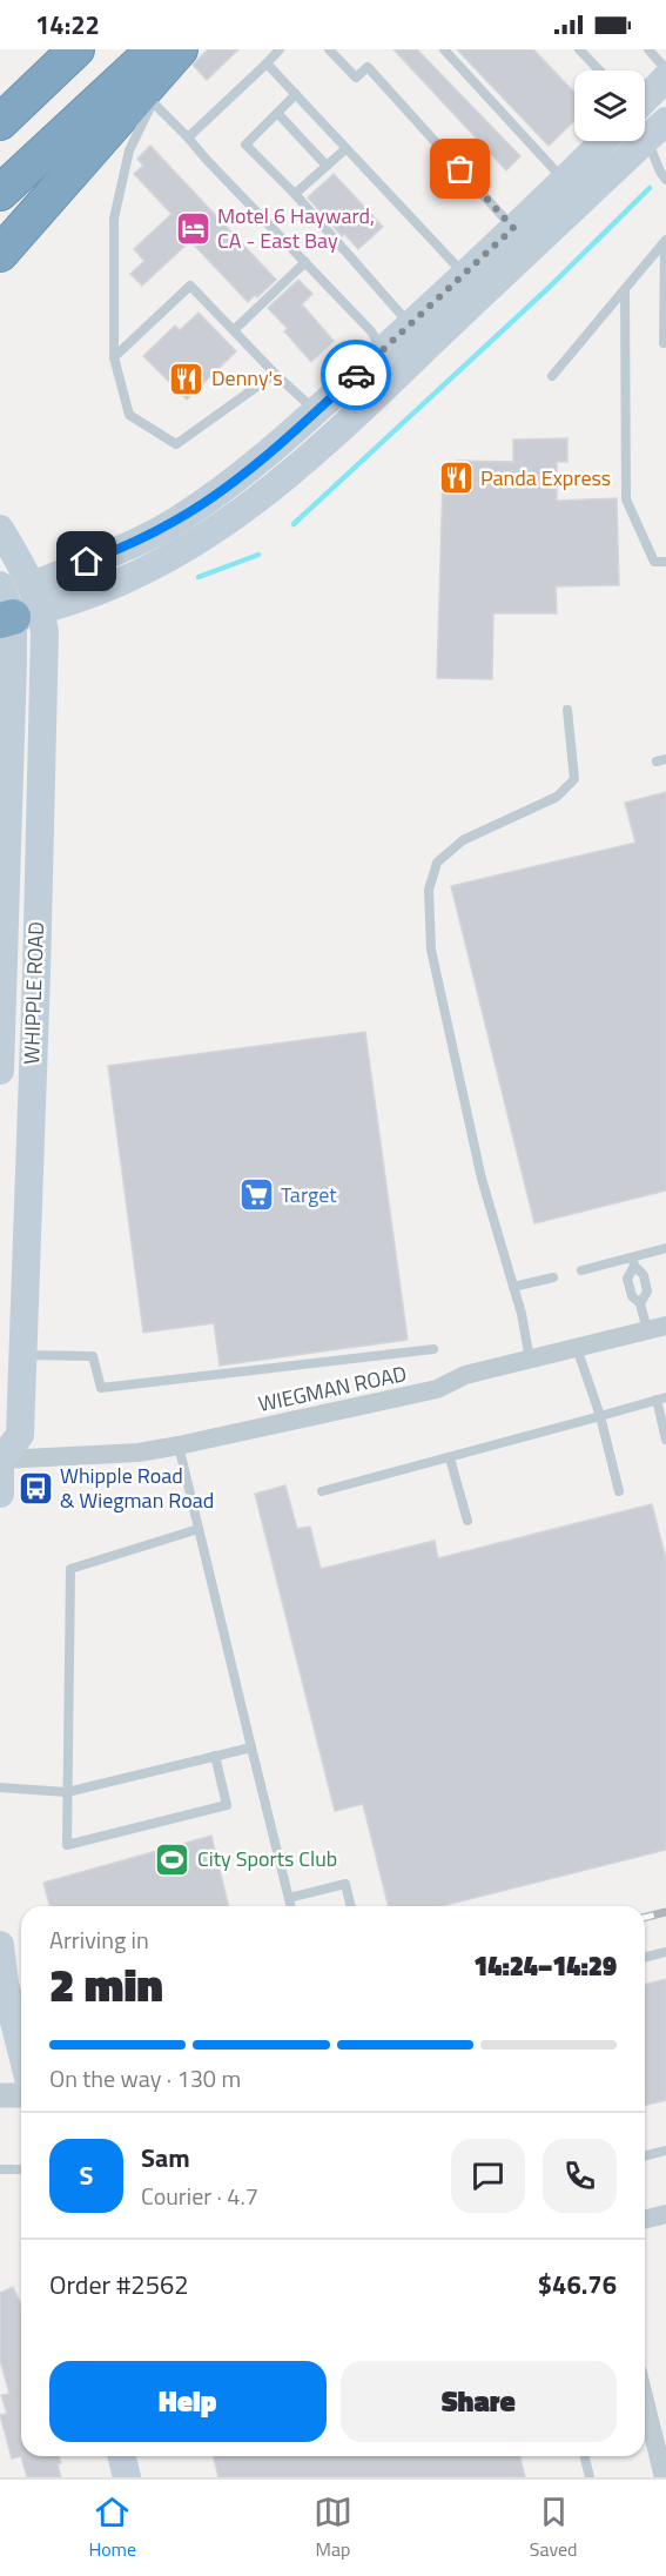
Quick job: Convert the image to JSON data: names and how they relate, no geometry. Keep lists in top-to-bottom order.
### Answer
{
  "streets": {
    "main road": ["WHIPPLE ROAD"],
    "street": ["WIEGMAN ROAD"]
  },
  "crossings": [
    ["WHIPPLE ROAD", "WIEGMAN ROAD"]
  ],
  "places": {
    "hotel": ["Motel 6 Hayward, CA - East Bay"],
    "restaurant": ["Denny's", "Panda Express"],
    "supermarket": ["Target"],
    "bus stop": ["Whipple Road & Wiegman Road"],
    "sports": ["City Sports Club"]
  },
  "page": {
    "status": "14:22",
    "heading": ["2 min", "Arriving in", "14:24–14:29"],
    "panel": [
      "Sam",
      "Courier · 4.7",
      "Order #2562",
      "$46.76"
    ],
    "bar": "On the way · 130 m",
    "round": "S",
    "buttons": ["Help", "Share"],
    "tabs": ["Home", "Map", "Saved"]
  }
}
